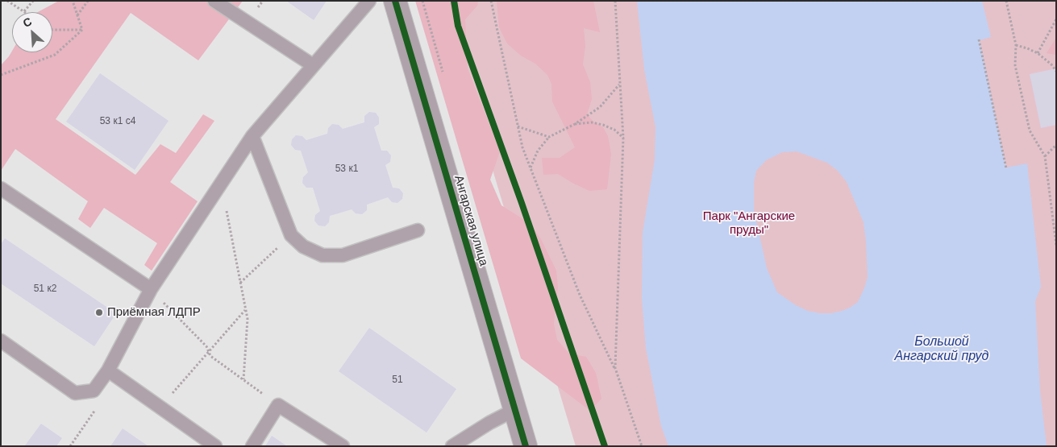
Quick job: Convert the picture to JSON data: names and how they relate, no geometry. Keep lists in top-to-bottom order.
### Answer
{
  "streets": {
    "street": ["Ангарская улица"]
  },
  "water": ["Большой Ангарский пруд"],
  "parks": ["Парк \"Ангарские пруды\""],
  "places": ["Приёмная ЛДПР"],
  "house_numbers": [
    "53 к1 с4",
    "53 к1",
    "51 к2",
    "51"
  ],
  "north": "top left"
}
